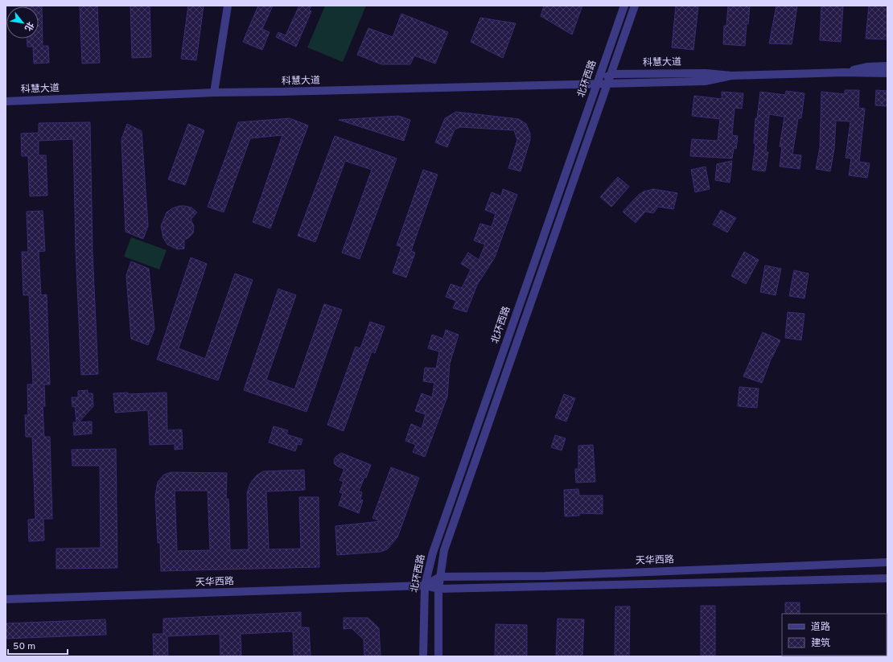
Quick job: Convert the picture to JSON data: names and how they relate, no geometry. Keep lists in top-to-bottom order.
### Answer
{
  "streets": {
    "street": ["科慧大道", "北环西路", "天华西路"]
  },
  "crossings": [
    ["科慧大道", "北环西路"],
    ["北环西路", "天华西路"]
  ],
  "legend": ["道路", "建筑"],
  "scale_bar": "50 m",
  "north": "bottom right"
}
